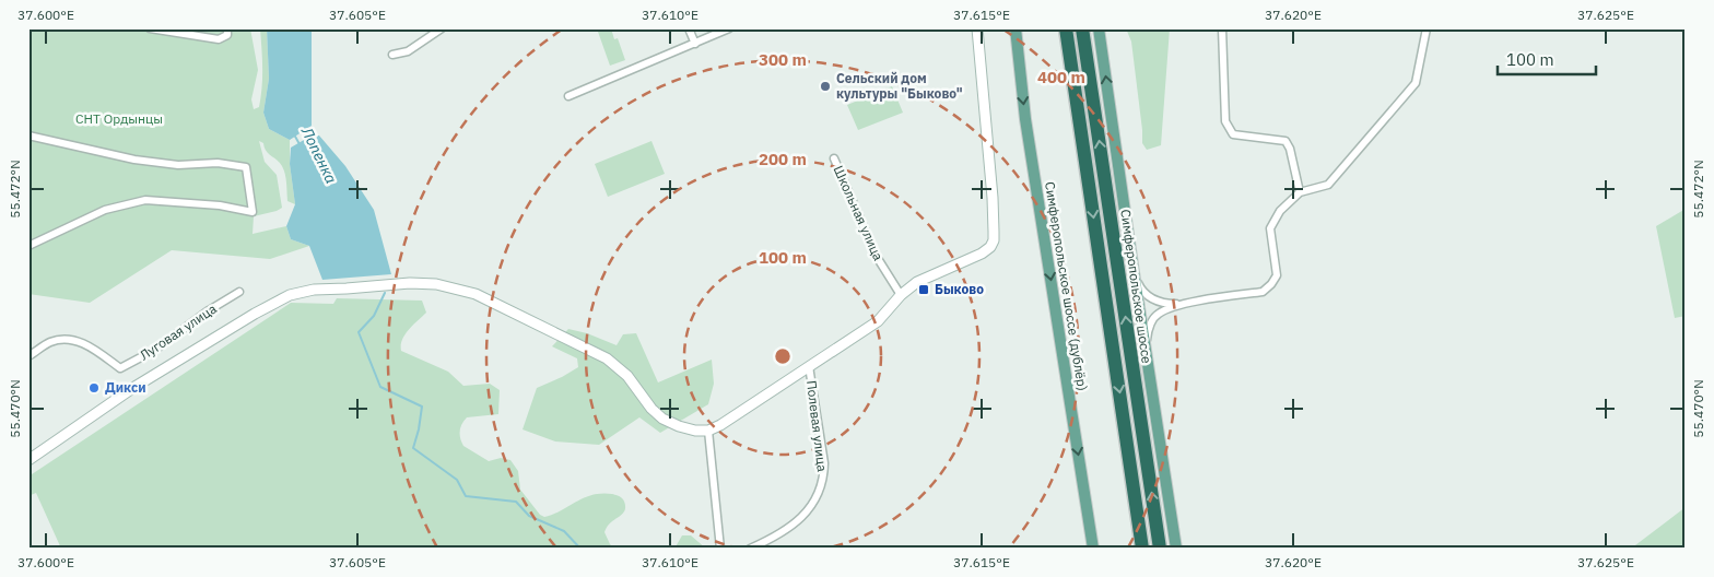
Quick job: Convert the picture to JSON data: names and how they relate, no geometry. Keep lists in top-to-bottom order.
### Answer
{
  "streets": {
    "highway": ["Симферопольское шоссе"],
    "main road": ["Симферопольское шоссе (дублёр)"],
    "street": ["Школьная улица", "Луговая улица", "Полевая улица"]
  },
  "water": ["Лопенка"],
  "parks": ["СНТ Ордынцы"],
  "places": {
    "other": ["Сельский дом культуры \"Быково\"", "Дикси"],
    "transit": ["Быково"]
  },
  "scale_bar": "100 m",
  "coordinates": [
    "37.600°E",
    "37.605°E",
    "37.610°E",
    "37.615°E",
    "37.620°E",
    "37.625°E",
    "55.472°N",
    "55.470°N"
  ],
  "rings": [
    "300 m",
    "400 m",
    "200 m",
    "100 m"
  ]
}
